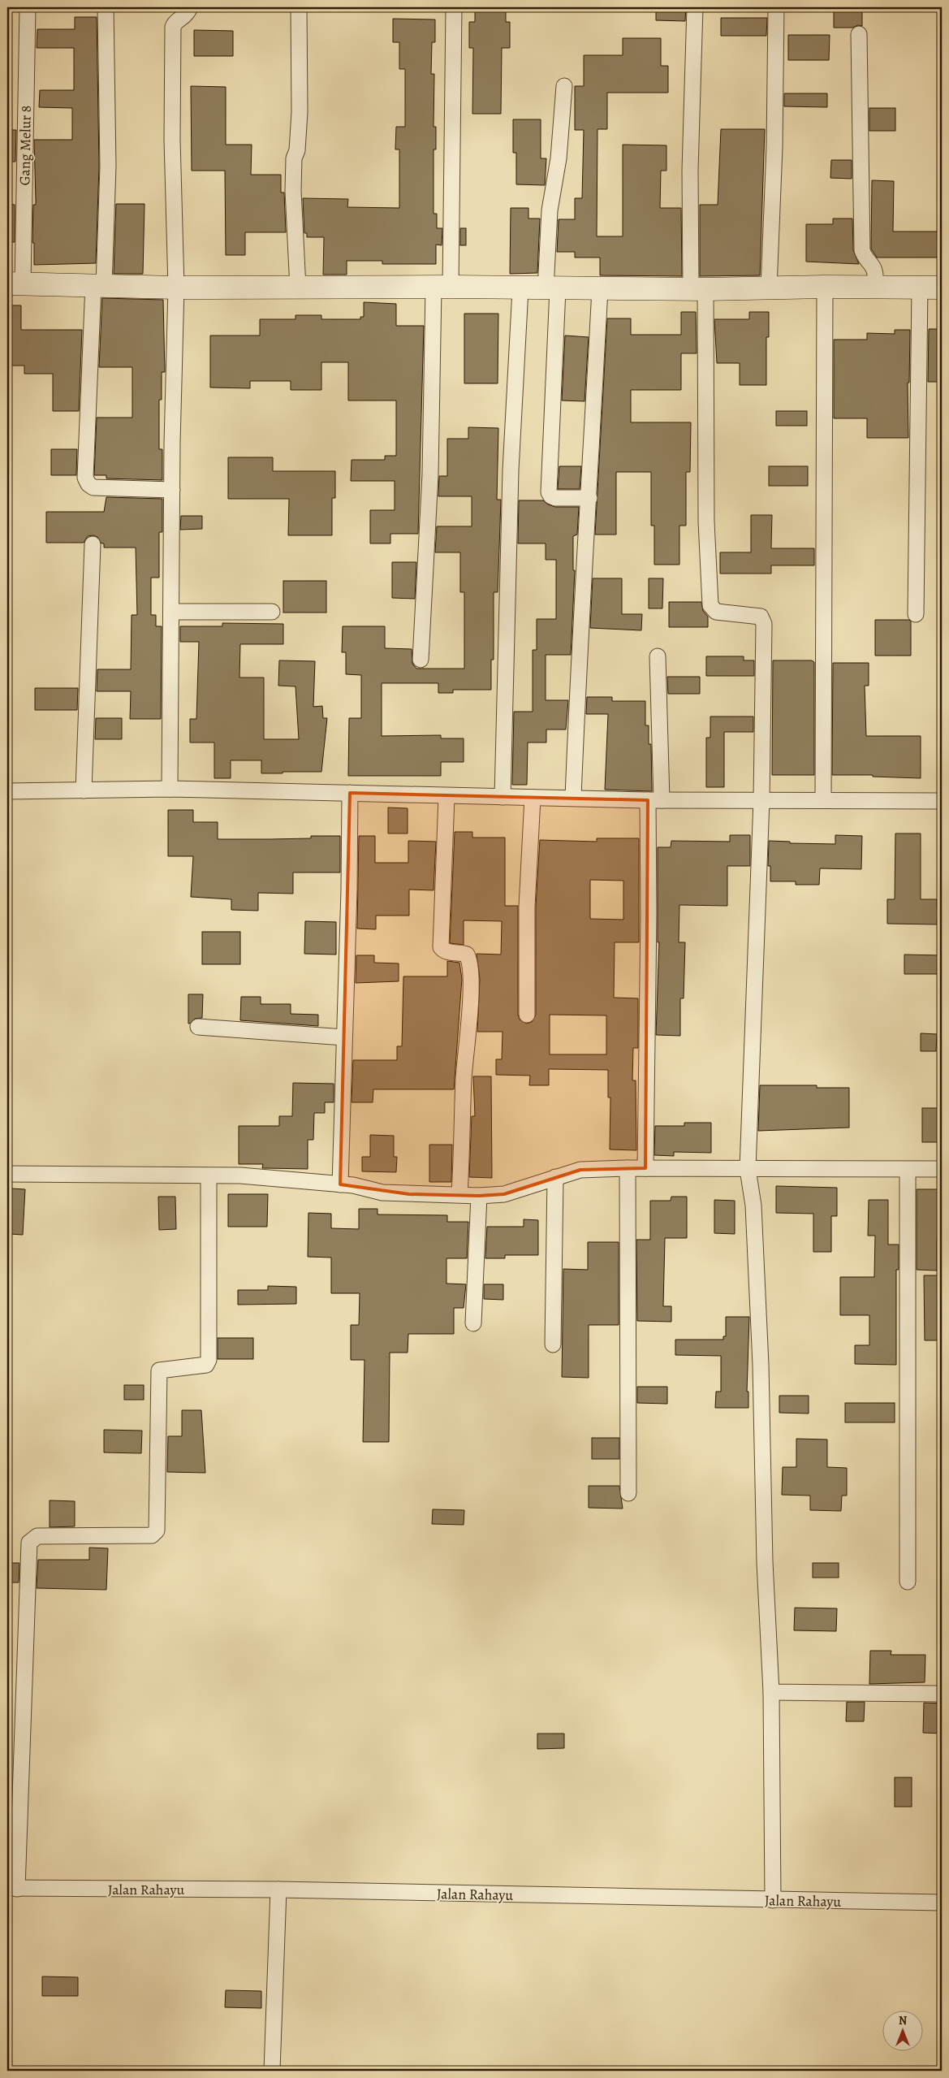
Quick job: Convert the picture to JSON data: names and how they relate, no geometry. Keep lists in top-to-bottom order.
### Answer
{
  "streets": {
    "street": ["Gang Melur 8", "Jalan Rahayu"]
  },
  "north": "top"
}
